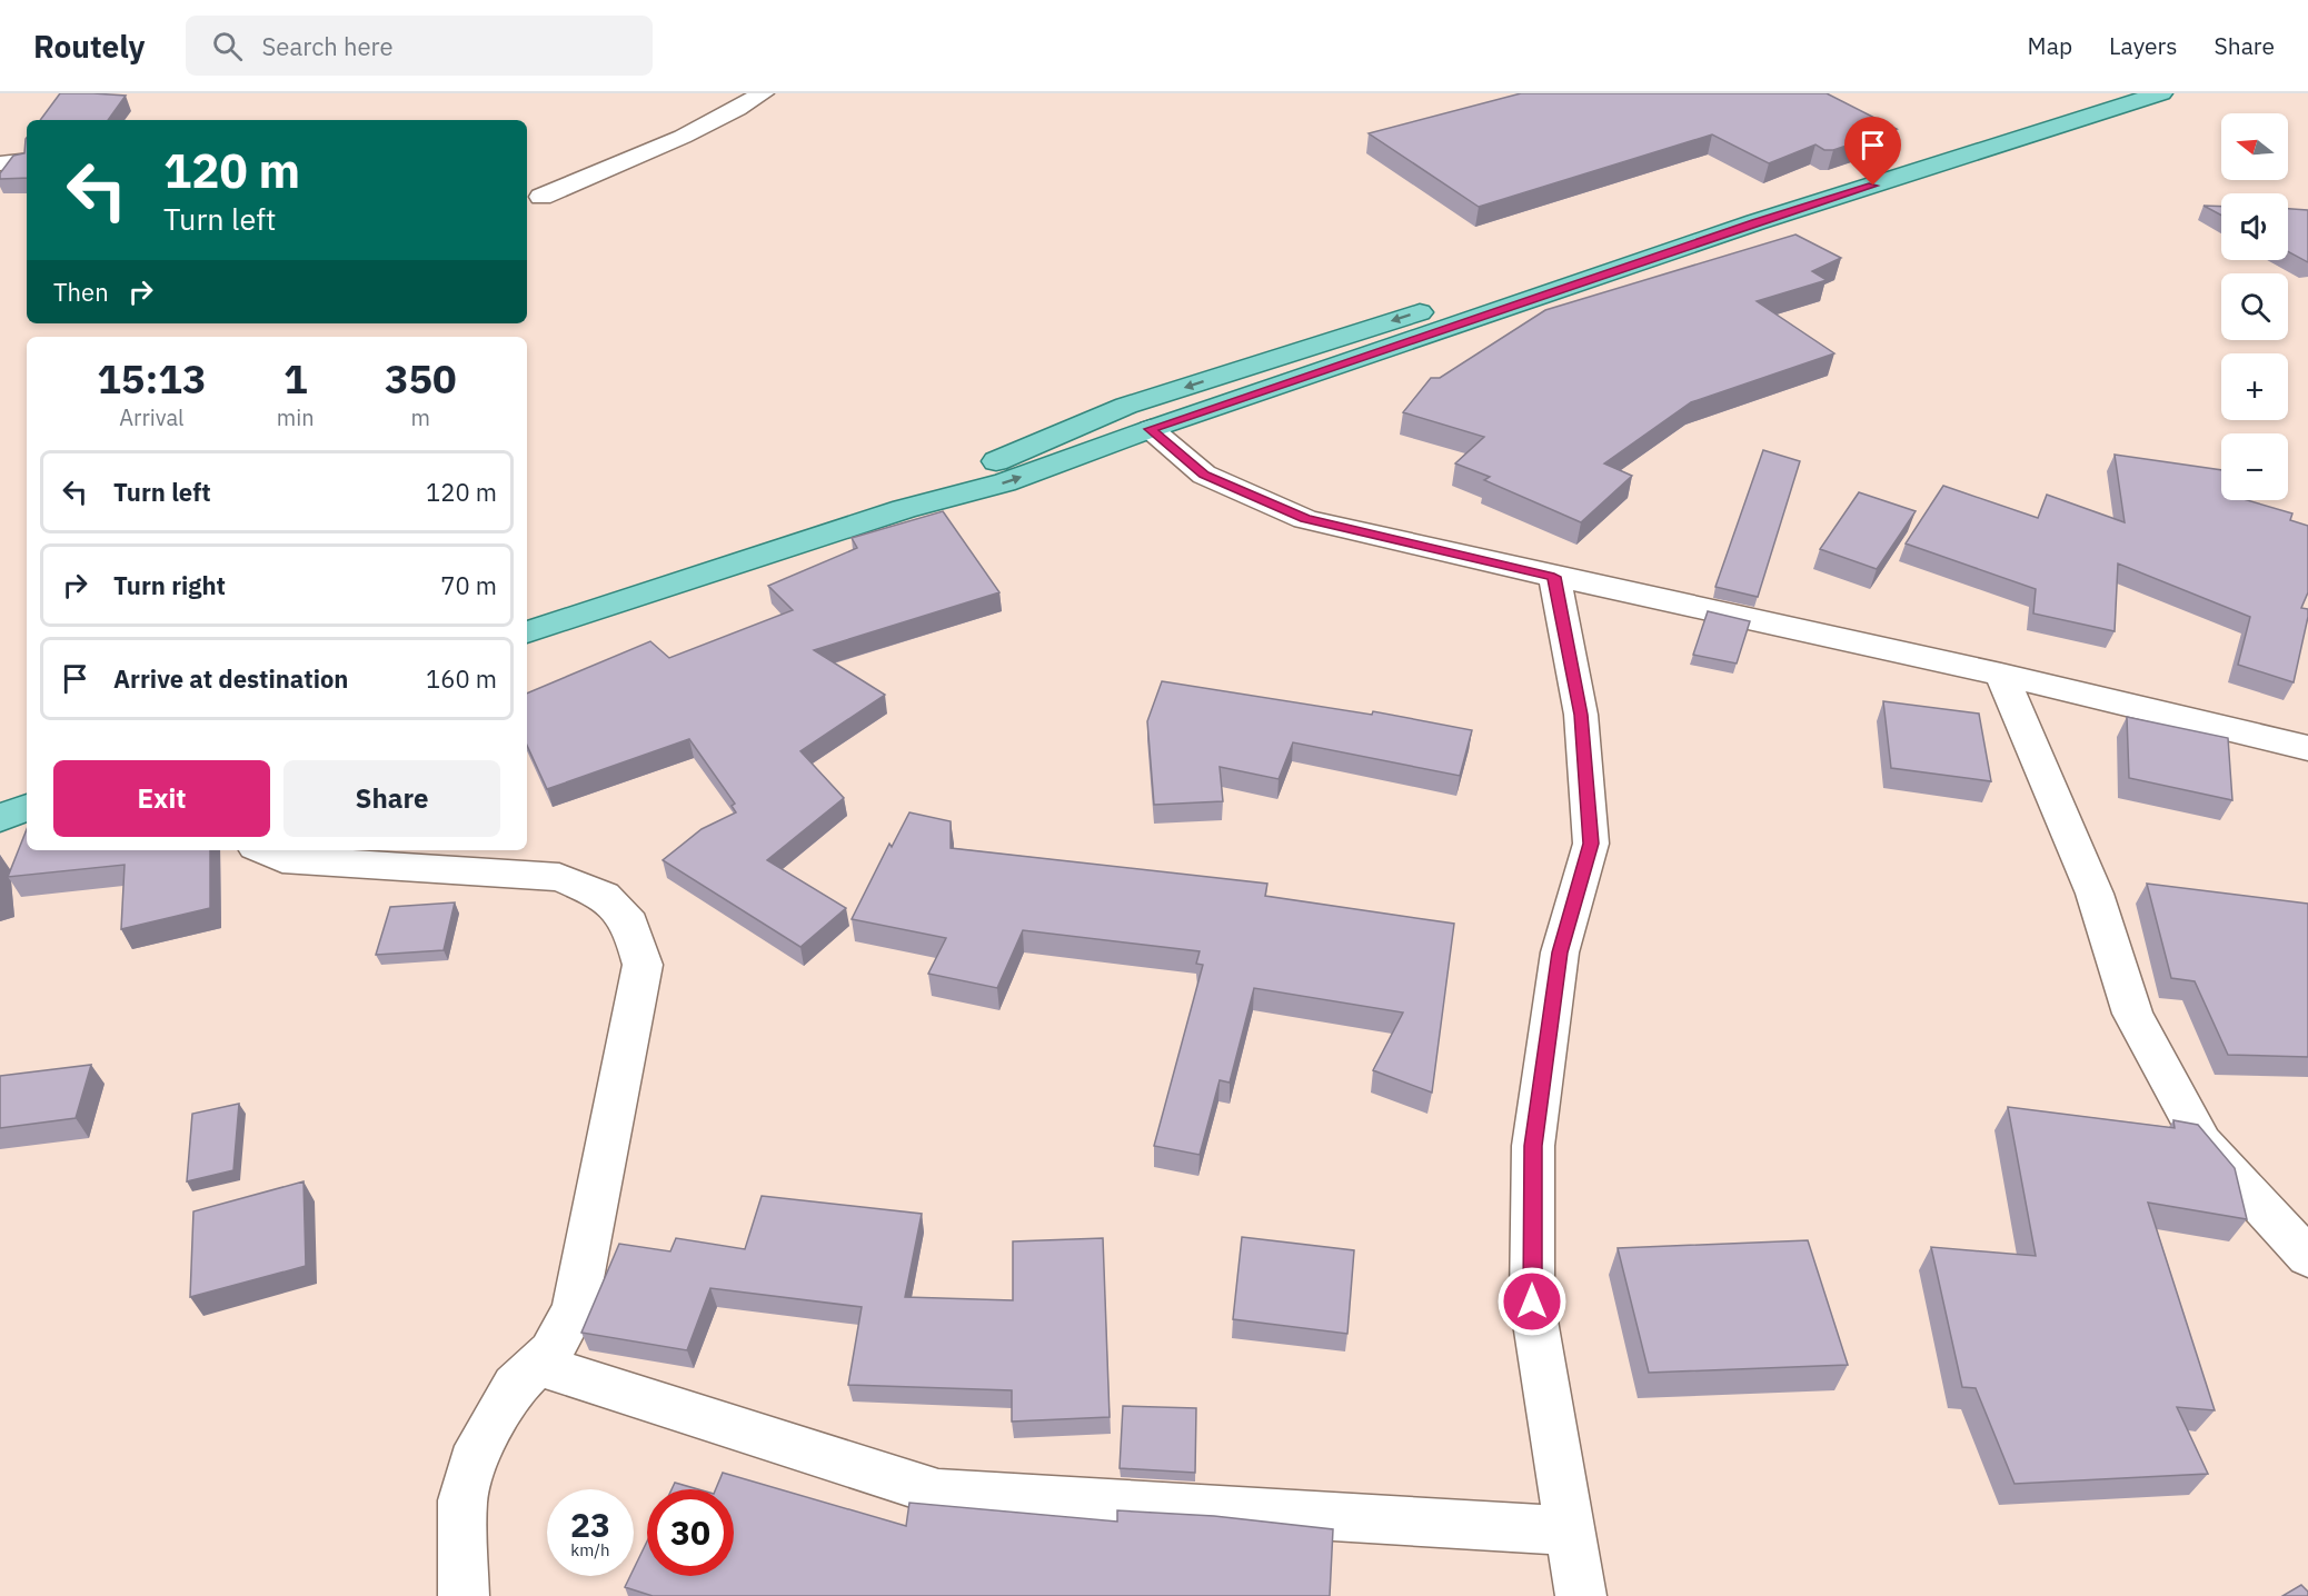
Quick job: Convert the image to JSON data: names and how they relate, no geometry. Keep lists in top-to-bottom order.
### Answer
{
  "north": "left",
  "page": {
    "header": "Routely",
    "search": "Search here",
    "nav": ["Map", "Layers", "Share"],
    "map_buttons": ["+", "−"],
    "turn": ["120 m", "Turn left"],
    "then": "Then",
    "eta": [
      "15:13",
      "Arrival",
      "1",
      "min",
      "350",
      "m"
    ],
    "list": [
      {
        "name": "Turn left",
        "value": "120 m"
      },
      {
        "name": "Turn right",
        "value": "70 m"
      },
      {
        "name": "Arrive at destination",
        "value": "160 m"
      }
    ],
    "buttons": ["Exit", "Share"],
    "speed": "23 km/h",
    "limit": "30"
  }
}
